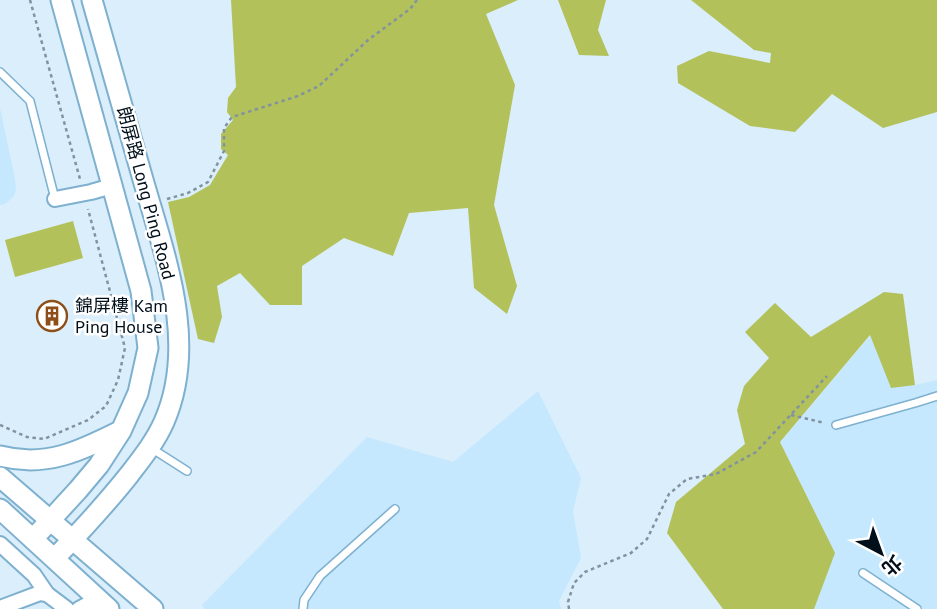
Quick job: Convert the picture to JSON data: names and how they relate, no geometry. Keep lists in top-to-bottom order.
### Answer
{
  "streets": {
    "main road": ["朗屏路 Long Ping Road"]
  },
  "places": {
    "building": ["錦屏樓 Kam Ping House"]
  },
  "north": "bottom right"
}
